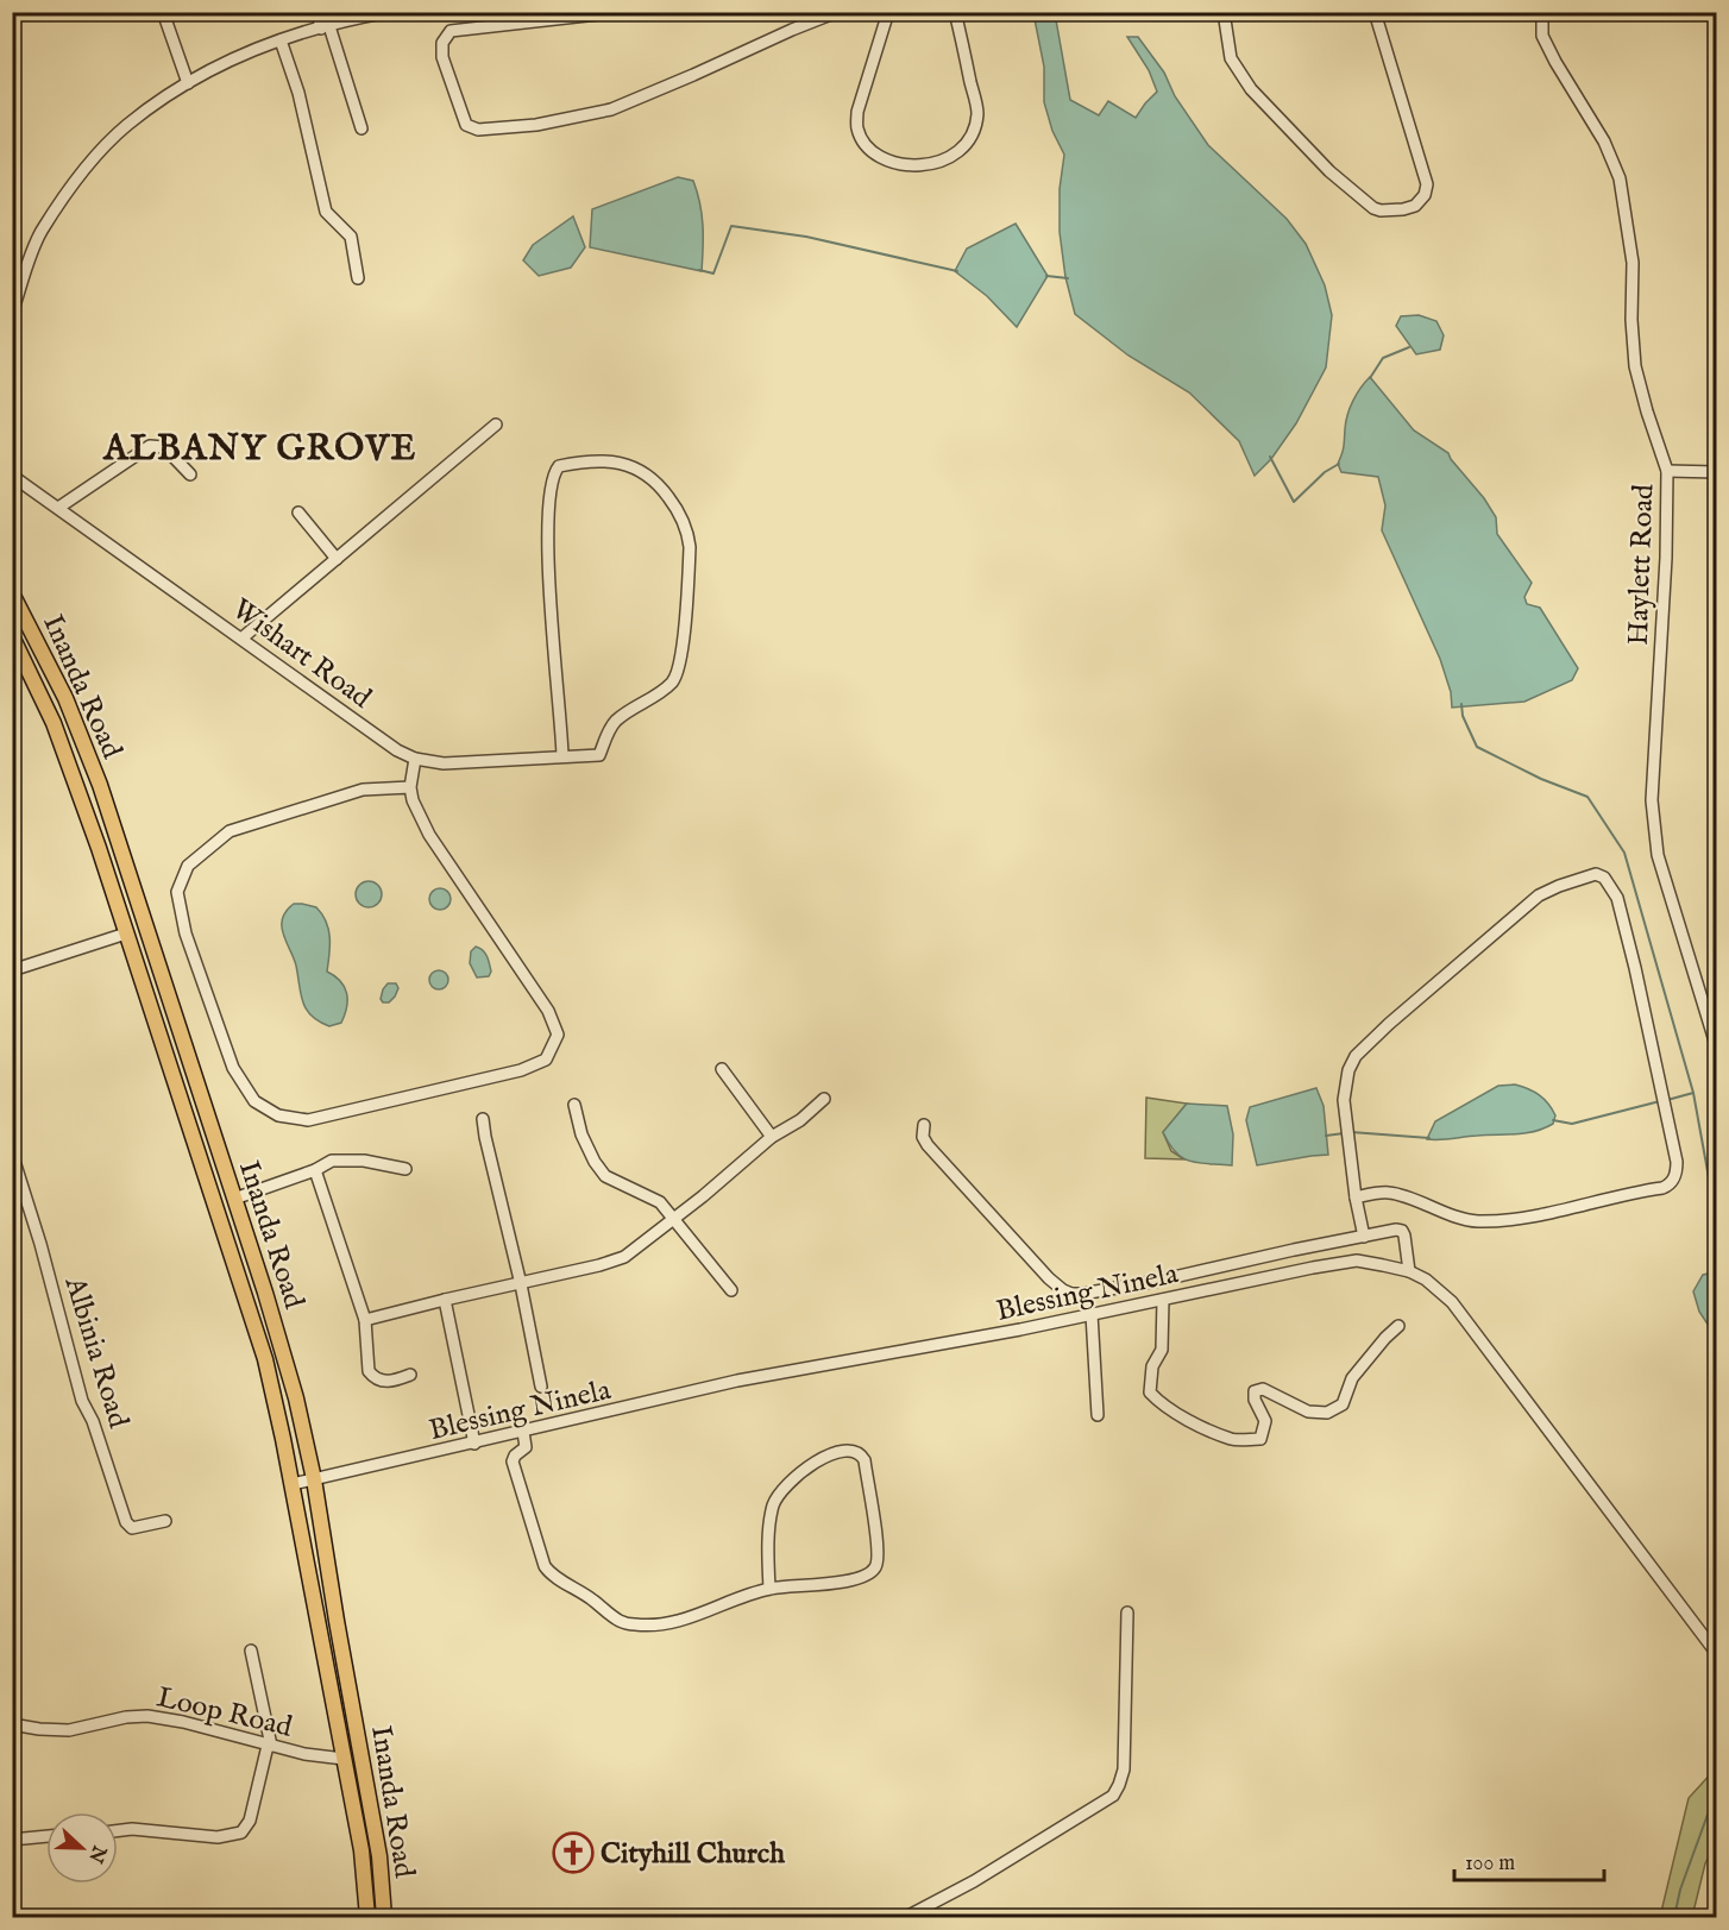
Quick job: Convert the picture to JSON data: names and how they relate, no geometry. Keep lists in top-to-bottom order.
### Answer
{
  "streets": {
    "main road": ["Inanda Road"],
    "street": [
      "Haylett Road",
      "Wishart Road",
      "Blessing Ninela",
      "Albinia Road",
      "Loop Road"
    ]
  },
  "crossings": [
    ["Inanda Road", "Blessing Ninela"],
    ["Inanda Road", "Loop Road"]
  ],
  "districts": ["ALBANY GROVE"],
  "places": {
    "church": ["Cityhill Church"]
  },
  "scale_bar": "100 m",
  "north": "right"
}
